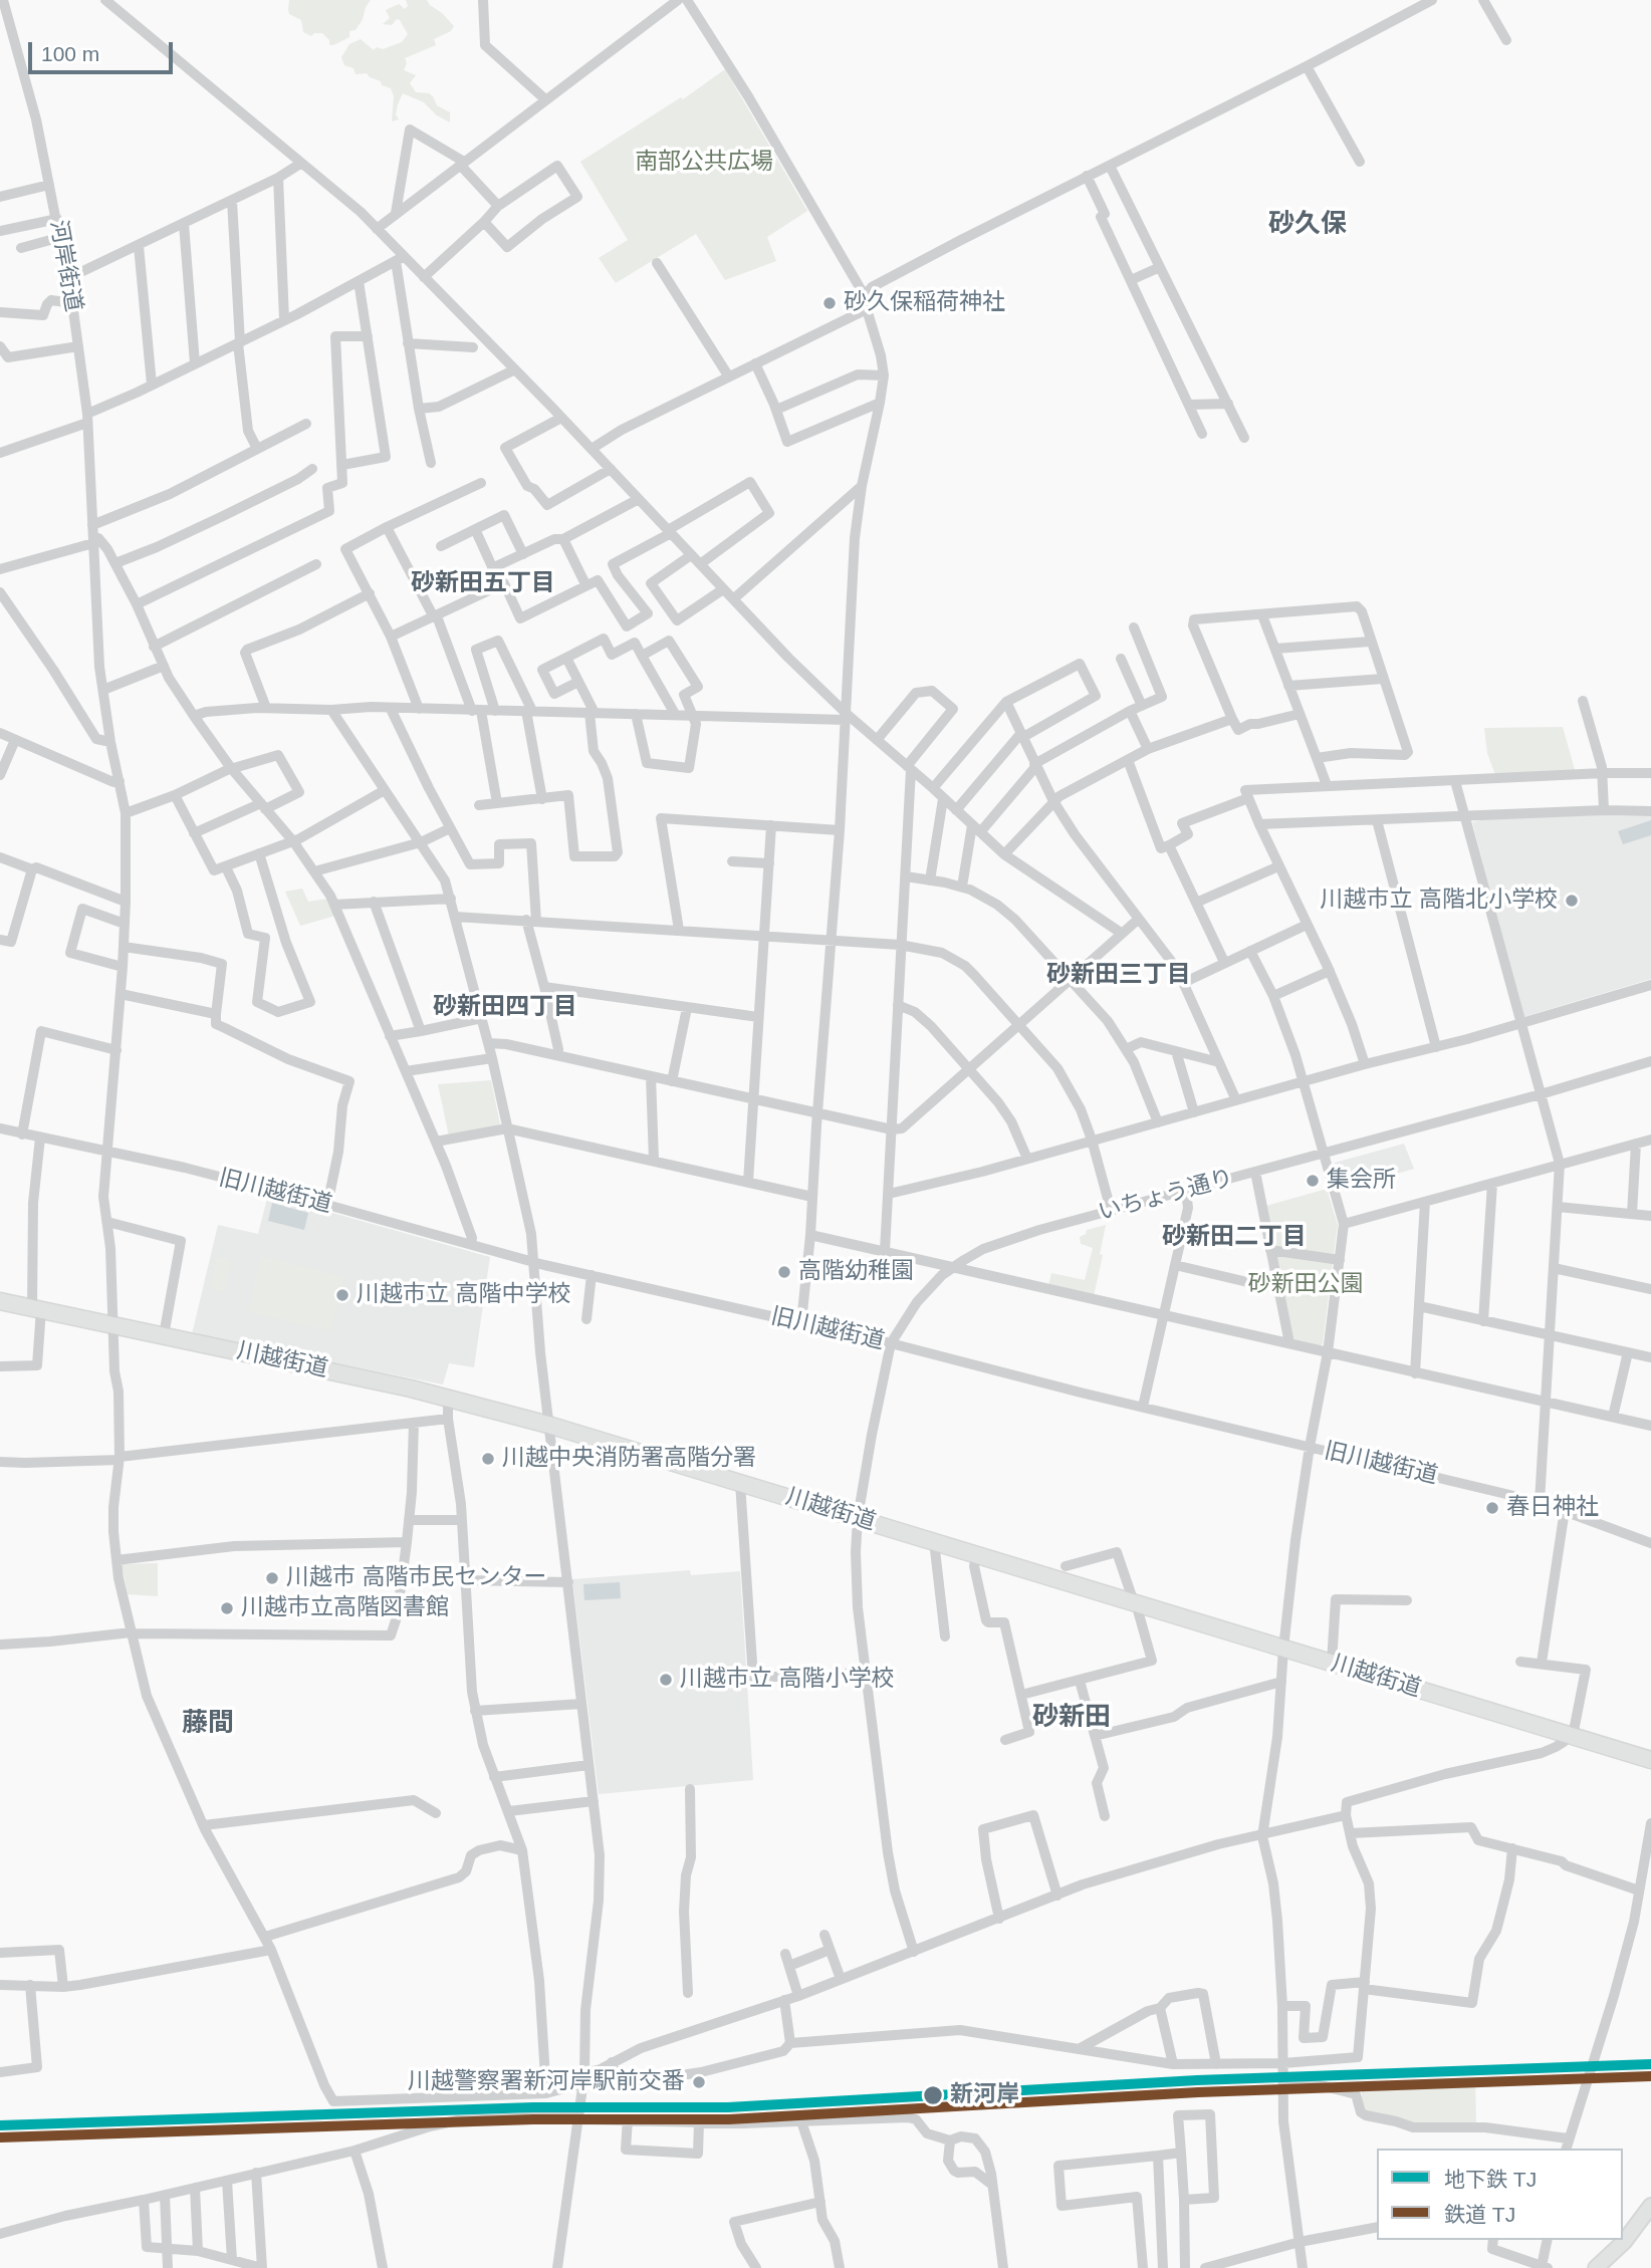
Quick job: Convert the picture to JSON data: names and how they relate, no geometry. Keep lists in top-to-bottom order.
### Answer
{
  "streets": {
    "highway": ["川越街道"],
    "street": ["河岸街道", "旧川越街道", "いちょう通り"]
  },
  "crossings": [
    ["河岸街道", "旧川越街道"],
    ["河岸街道", "川越街道"],
    ["旧川越街道", "いちょう通り"],
    ["いちょう通り", "川越街道"]
  ],
  "districts": [
    "砂久保",
    "砂新田五丁目",
    "砂新田三丁目",
    "砂新田四丁目",
    "砂新田二丁目",
    "砂新田",
    "藤間"
  ],
  "parks": ["南部公共広場", "砂新田公園"],
  "places": [
    "砂久保稲荷神社",
    "川越市立 高階北小学校",
    "集会所",
    "高階幼稚園",
    "川越市立 高階中学校",
    "川越中央消防署高階分署",
    "春日神社",
    "川越市 高階市民センター",
    "川越市立高階図書館",
    "川越市立 高階小学校",
    "川越警察署新河岸駅前交番",
    "新河岸"
  ],
  "lines": ["metro line TJ", "rail line TJ"],
  "legend": ["地下鉄 TJ", "鉄道 TJ"],
  "scale_bar": "100 m"
}
